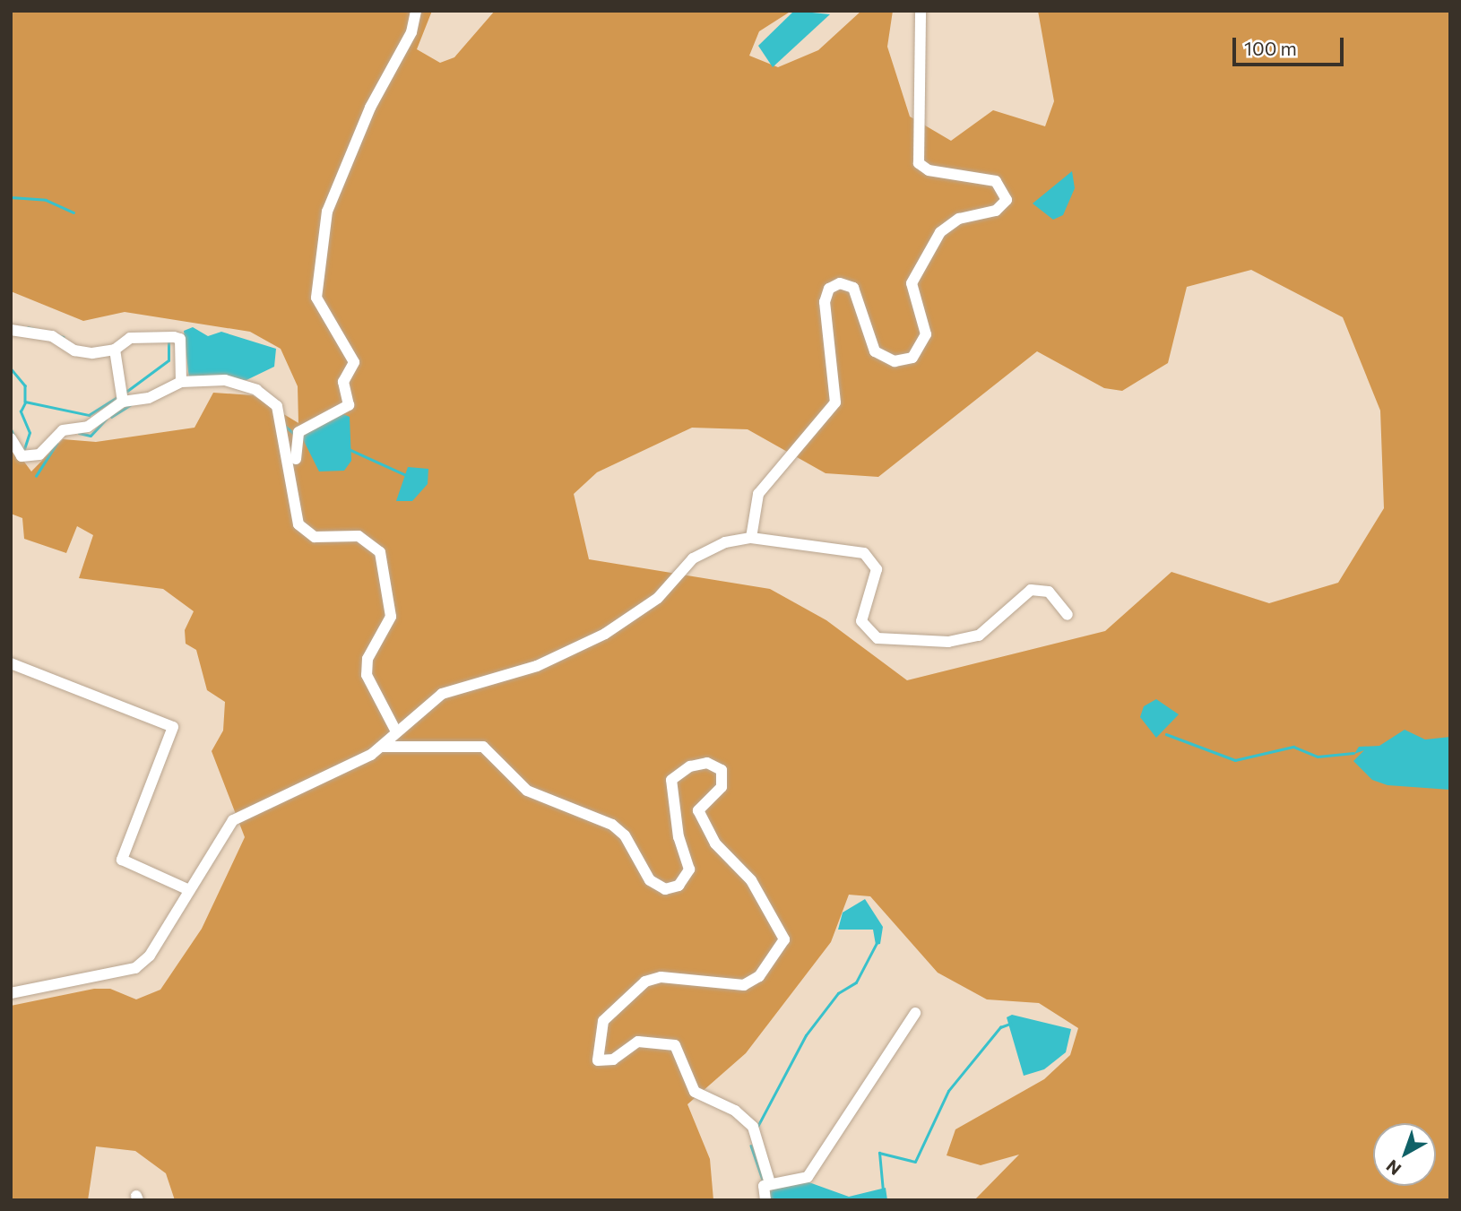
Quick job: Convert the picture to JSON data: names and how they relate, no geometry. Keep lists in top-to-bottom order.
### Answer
{
  "scale_bar": "100 m",
  "north": "bottom left"
}
